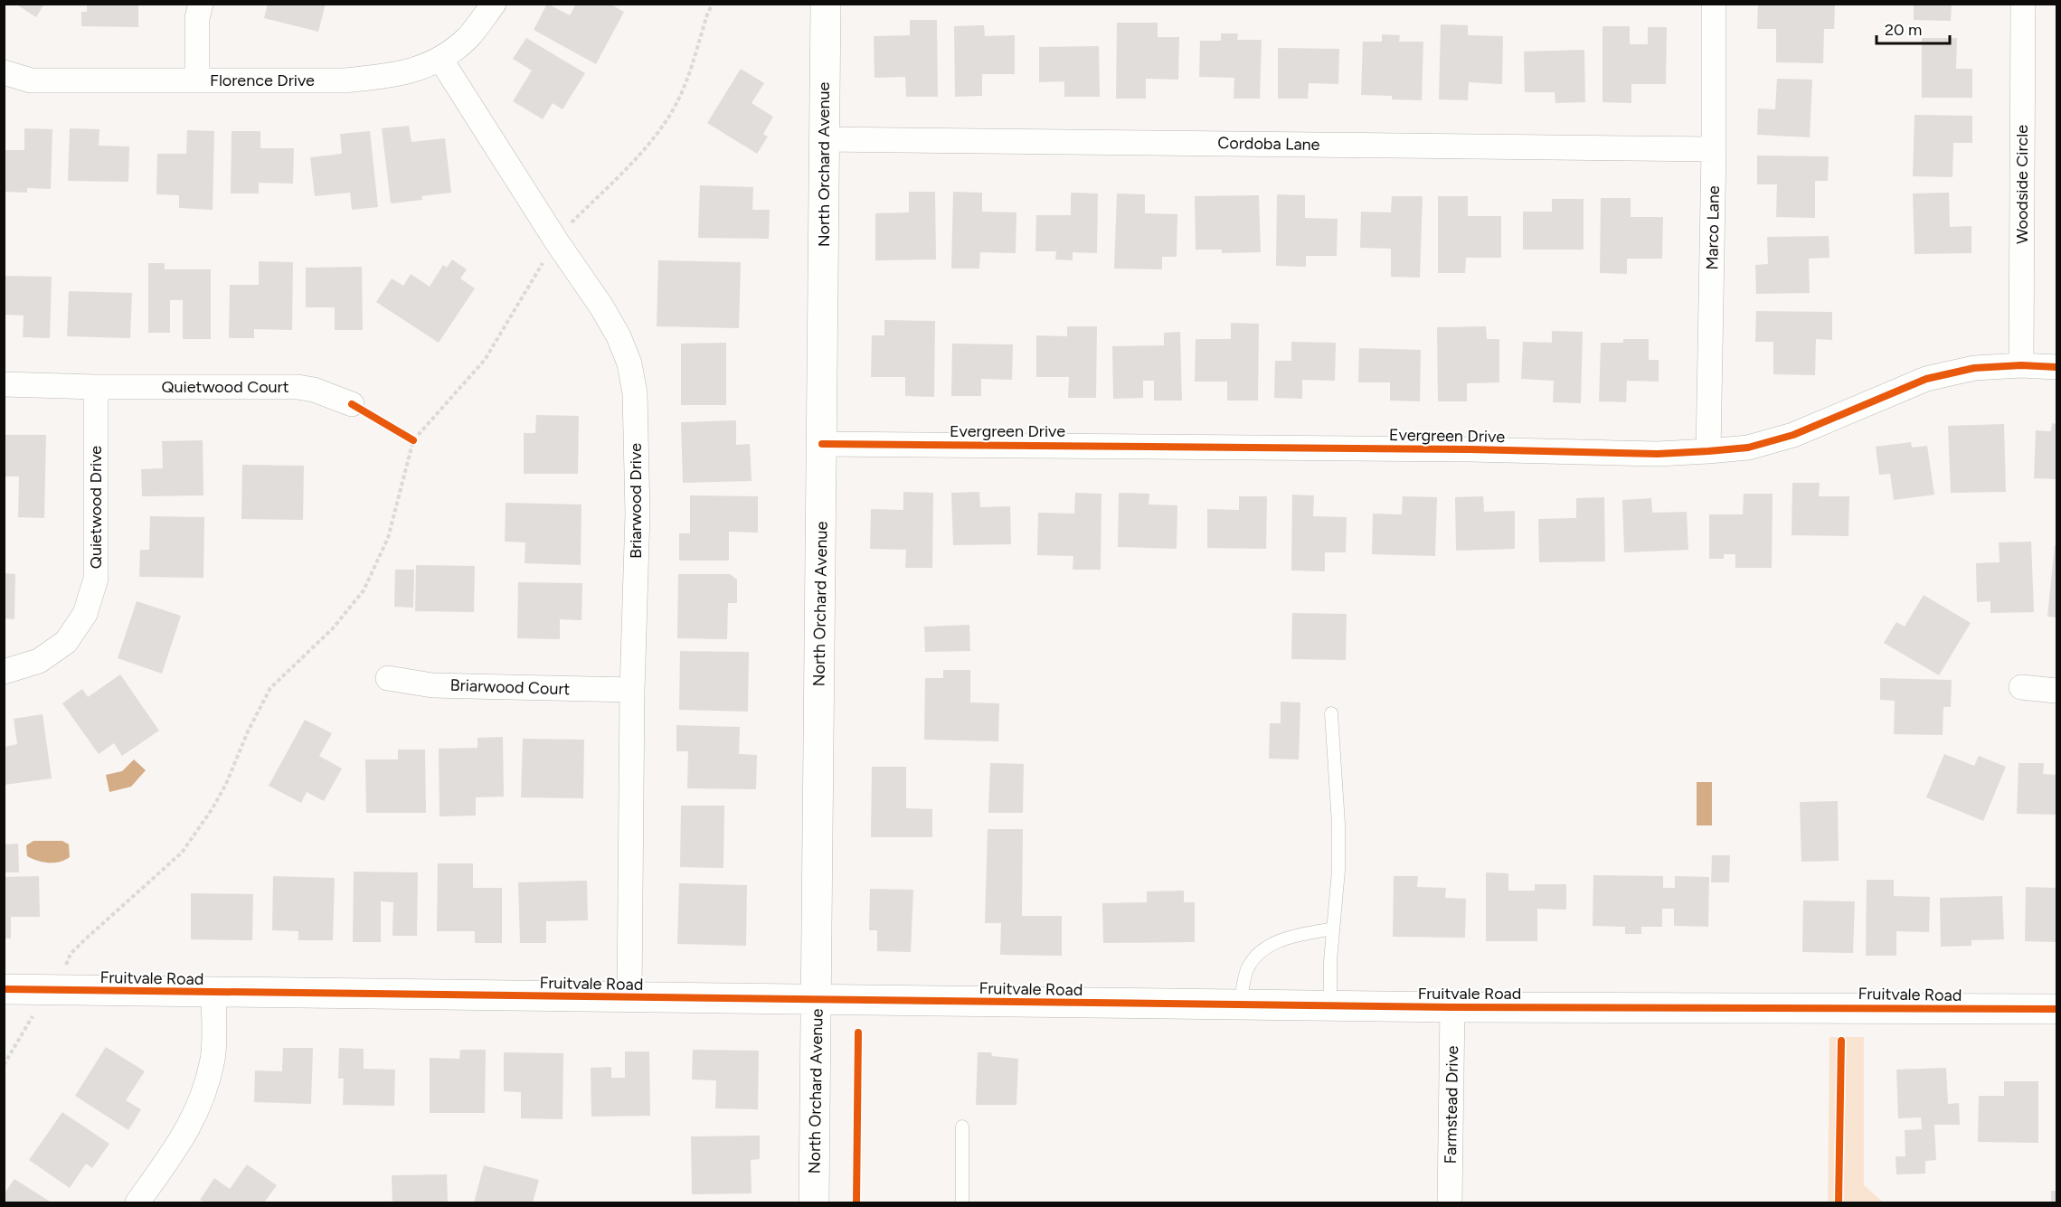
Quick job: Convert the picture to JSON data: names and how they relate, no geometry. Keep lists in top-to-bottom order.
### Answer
{
  "streets": {
    "street": [
      "Florence Drive",
      "Cordoba Lane",
      "North Orchard Avenue",
      "Woodside Circle",
      "Marco Lane",
      "Quietwood Court",
      "Evergreen Drive",
      "Briarwood Drive",
      "Quietwood Drive",
      "Briarwood Court",
      "Fruitvale Road",
      "Farmstead Drive"
    ]
  },
  "crossings": [
    ["Florence Drive", "Briarwood Drive"],
    ["Cordoba Lane", "North Orchard Avenue"],
    ["Cordoba Lane", "Marco Lane"],
    ["North Orchard Avenue", "Evergreen Drive"],
    ["North Orchard Avenue", "Fruitvale Road"],
    ["Woodside Circle", "Evergreen Drive"],
    ["Marco Lane", "Evergreen Drive"],
    ["Quietwood Court", "Quietwood Drive"],
    ["Briarwood Drive", "Briarwood Court"],
    ["Briarwood Drive", "Fruitvale Road"],
    ["Fruitvale Road", "Farmstead Drive"]
  ],
  "scale_bar": "20 m"
}
